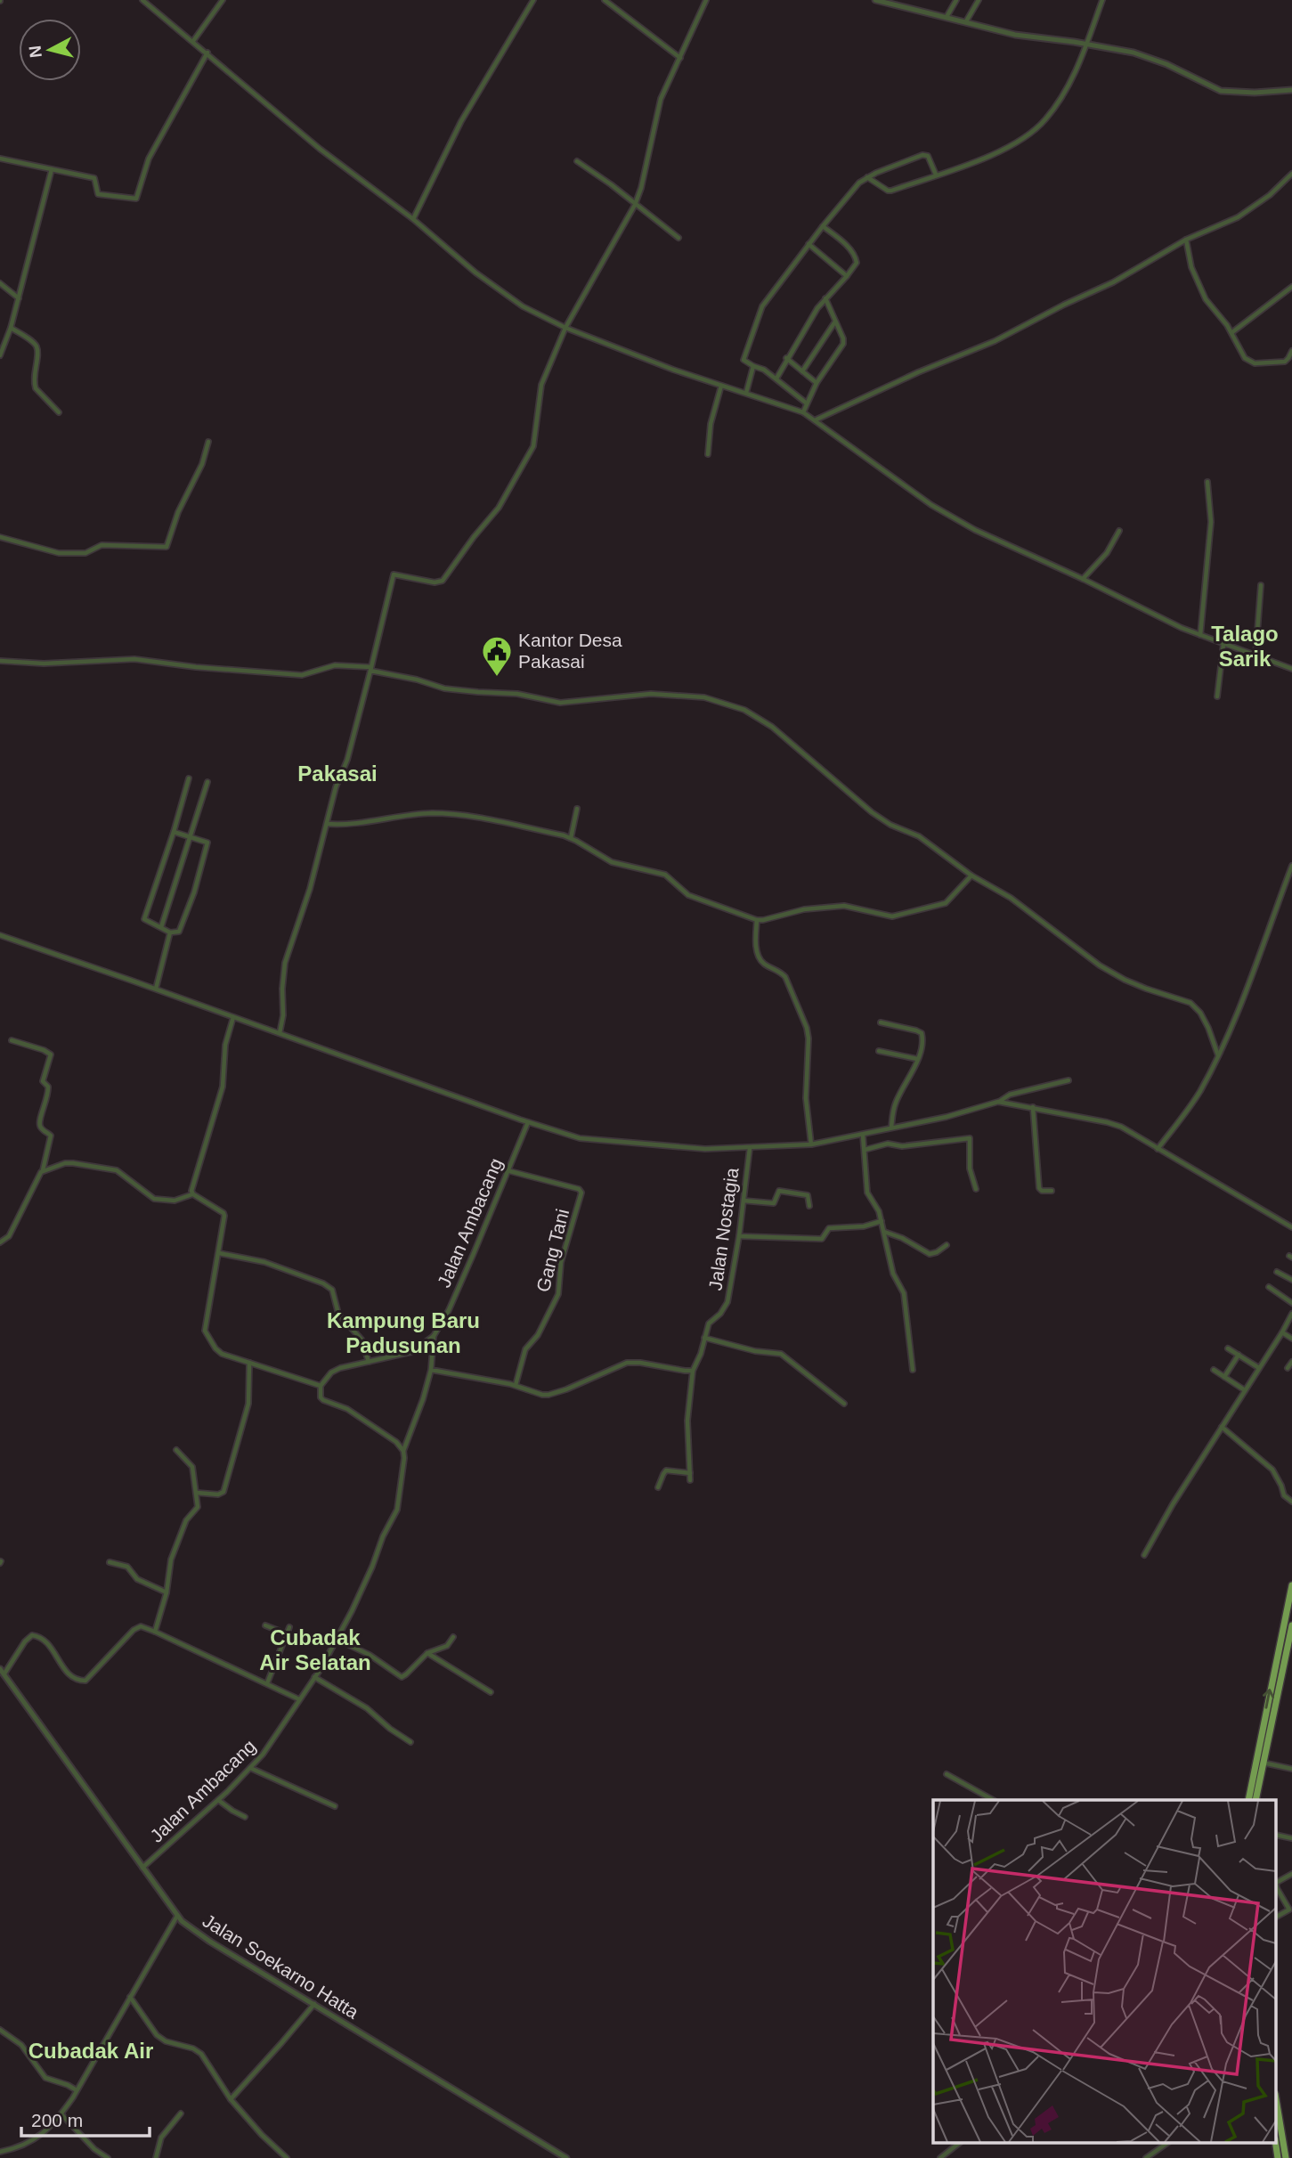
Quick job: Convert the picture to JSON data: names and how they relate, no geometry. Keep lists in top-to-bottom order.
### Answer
{
  "streets": {
    "street": [
      "Jalan Ambacang",
      "Jalan Nostagia",
      "Gang Tani",
      "Jalan Soekarno Hatta"
    ]
  },
  "crossings": [
    ["Jalan Ambacang", "Gang Tani"],
    ["Jalan Ambacang", "Jalan Soekarno Hatta"]
  ],
  "districts": [
    "Talago Sarik",
    "Pakasai",
    "Kampung Baru Padusunan",
    "Cubadak Air Selatan",
    "Cubadak Air"
  ],
  "places": {
    "public building": ["Kantor Desa Pakasai"]
  },
  "scale_bar": "200 m",
  "north": "left"
}
